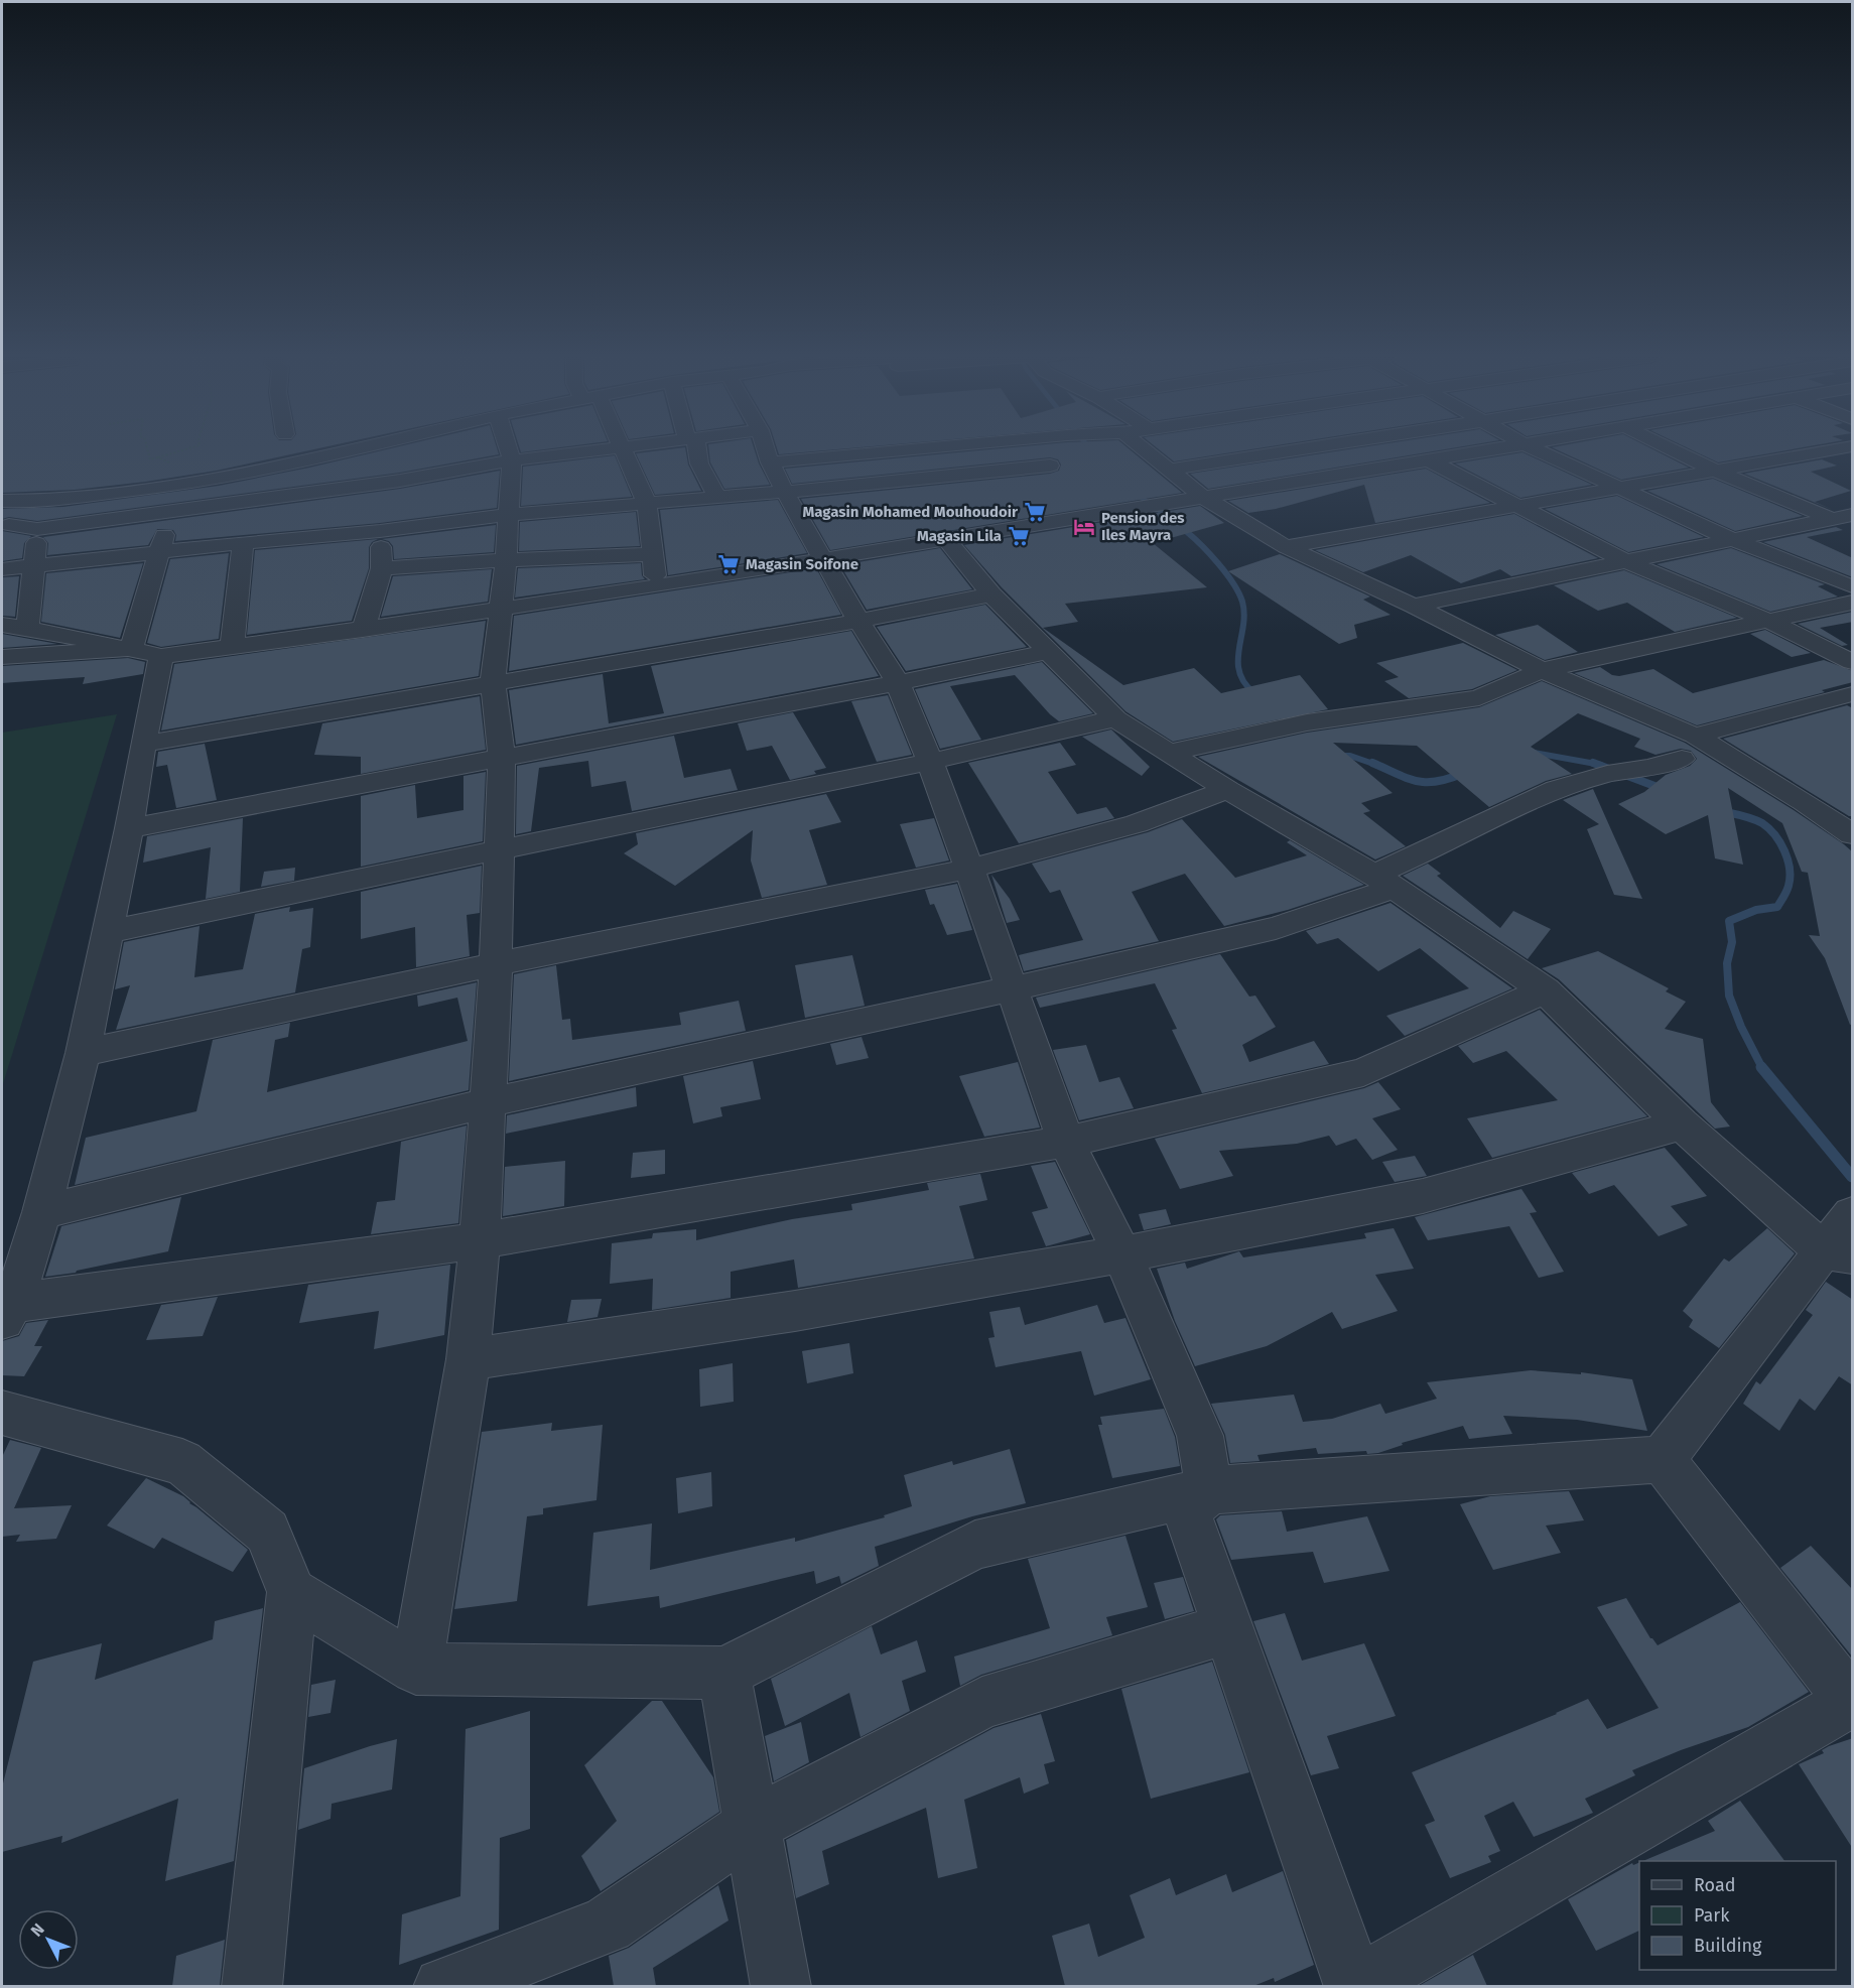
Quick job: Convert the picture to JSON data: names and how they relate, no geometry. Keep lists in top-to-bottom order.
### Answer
{
  "places": {
    "supermarket": ["Magasin Mohamed Mouhoudoir", "Magasin Lila", "Magasin Soifone"],
    "hotel": ["Pension des Iles Mayra"]
  },
  "legend": ["Road", "Park", "Building"],
  "north": "top left"
}
